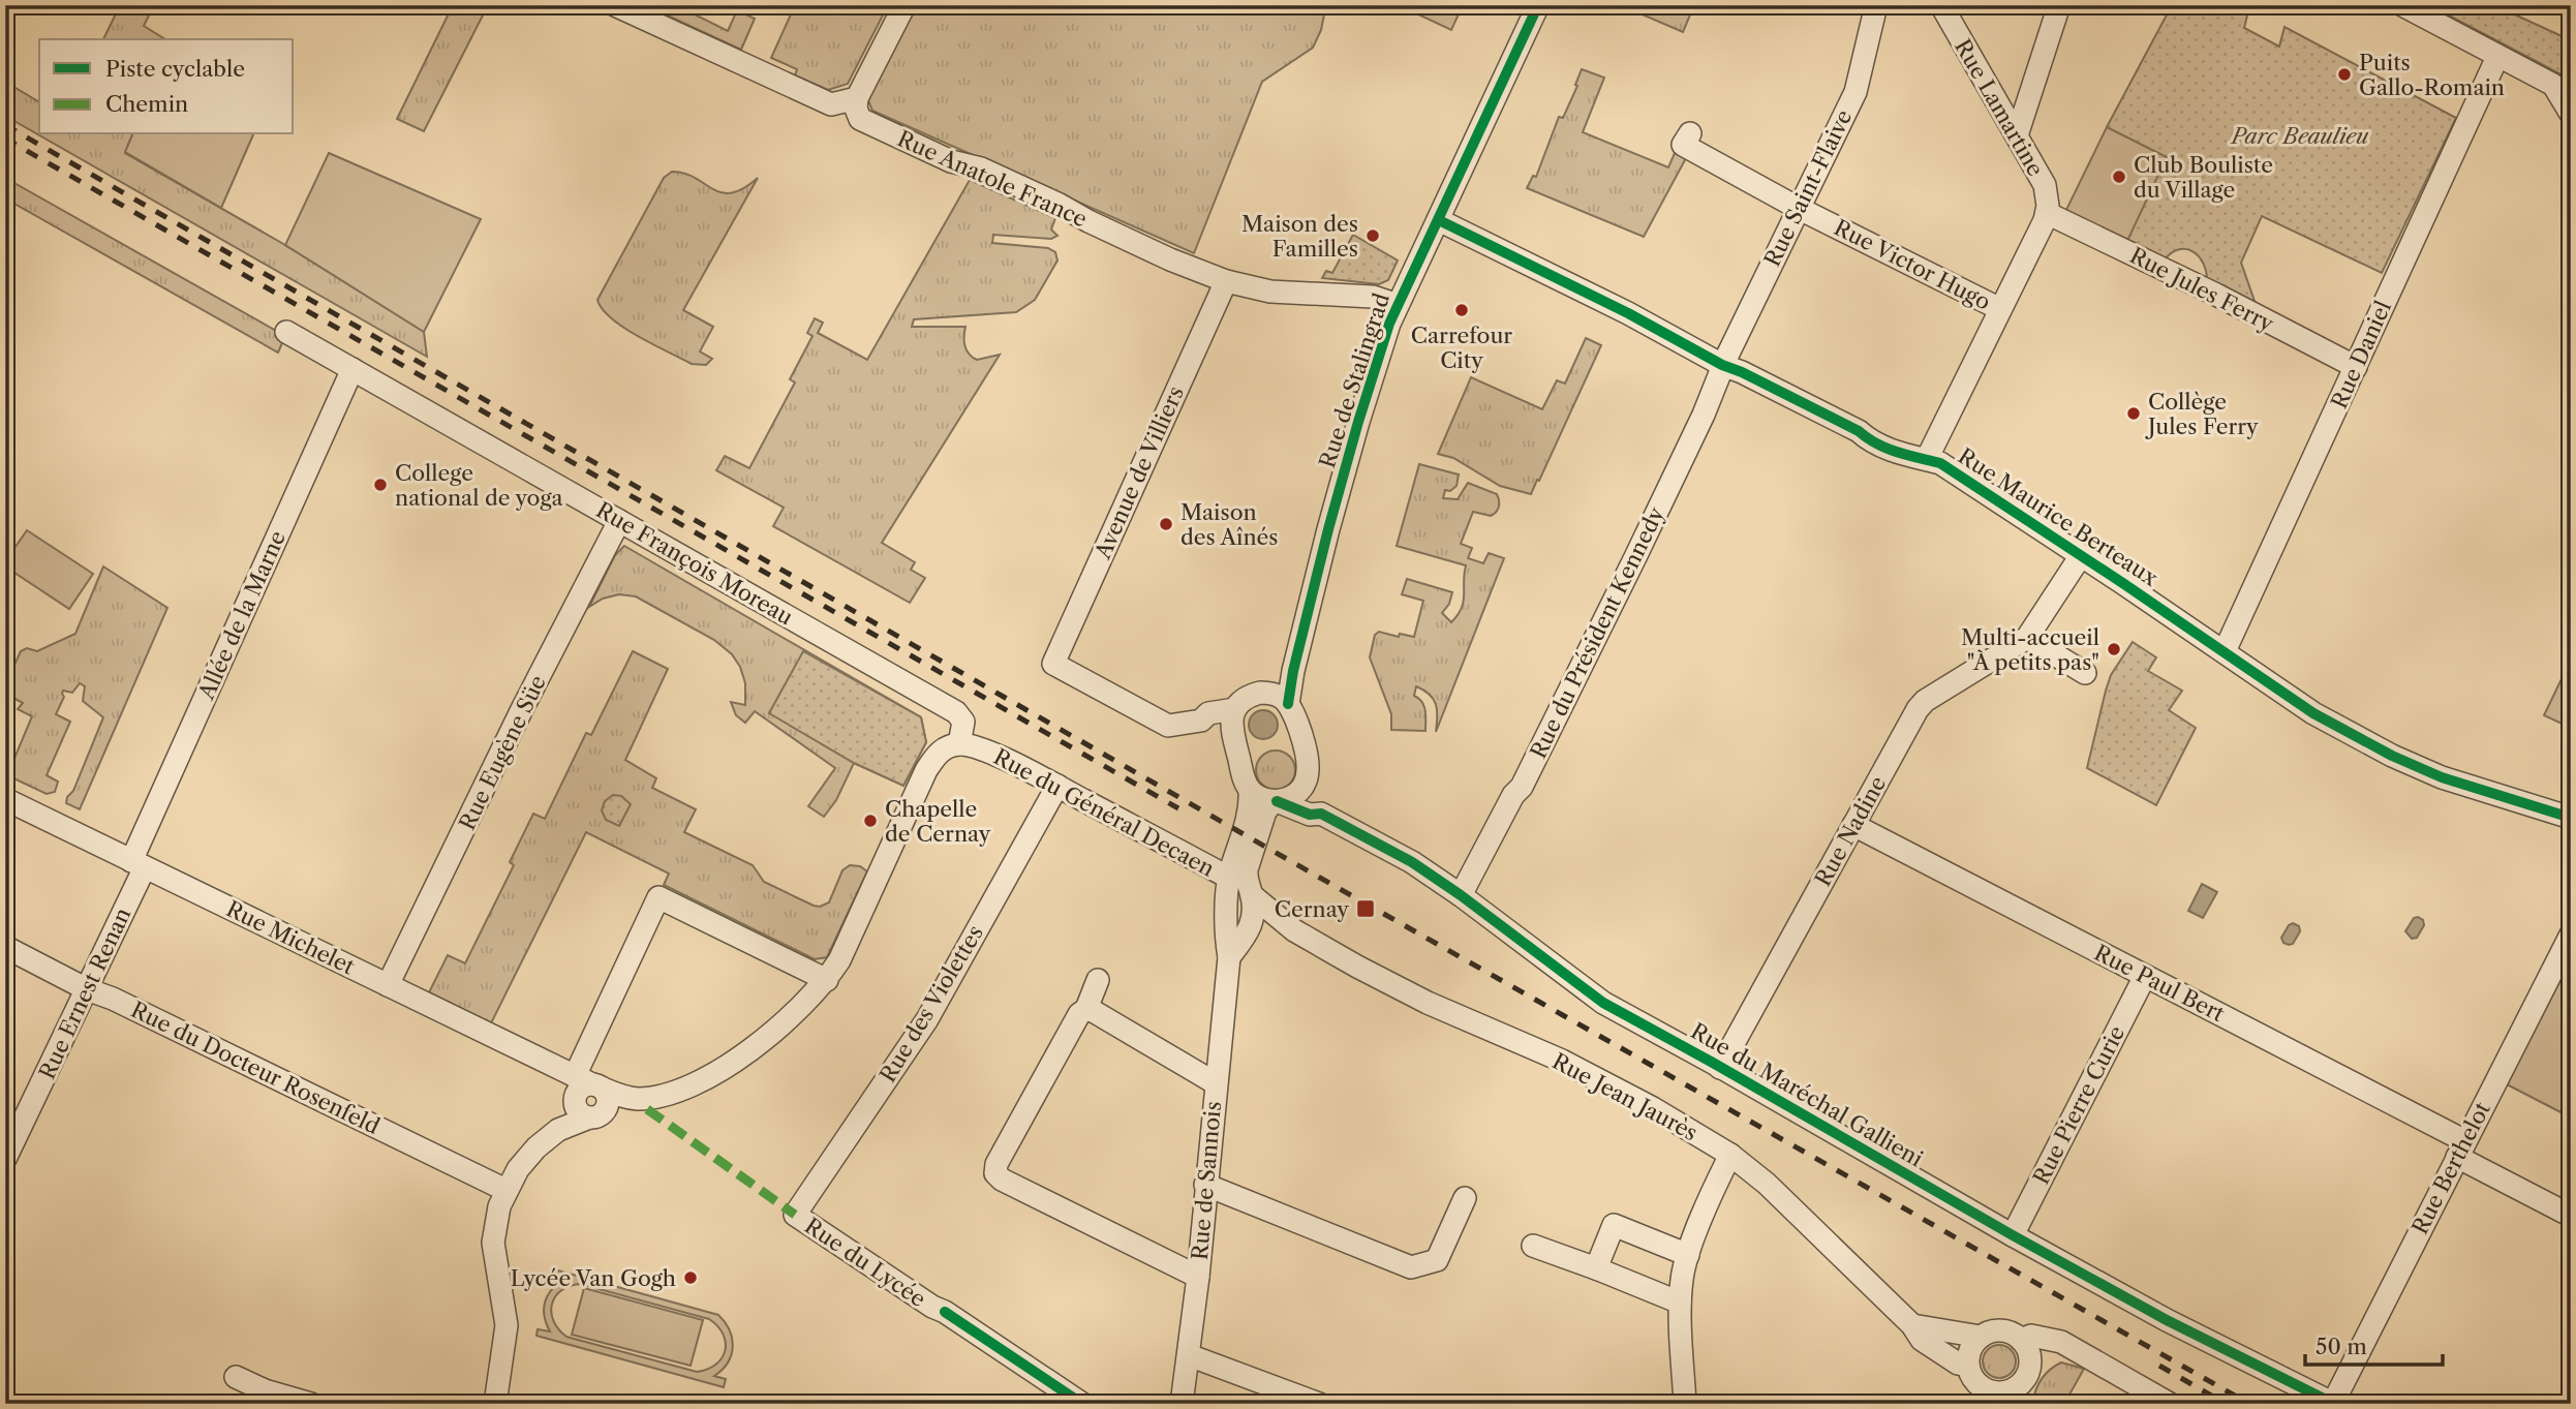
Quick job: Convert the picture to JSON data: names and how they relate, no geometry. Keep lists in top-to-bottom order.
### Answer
{
  "streets": {
    "street": [
      "Rue Lamartine",
      "Rue Anatole France",
      "Rue Saint-Flaive",
      "Rue Victor Hugo",
      "Rue Jules Ferry",
      "Rue Daniel",
      "Rue de Stalingrad",
      "Avenue de Villiers",
      "Rue Maurice Berteaux",
      "Rue François Moreau",
      "Allée de la Marne",
      "Rue du Président Kennedy",
      "Rue Eugène Süe",
      "Rue du Général Decaen",
      "Rue Nadine",
      "Rue Michelet",
      "Rue Paul Bert",
      "Rue Ernest Renan",
      "Rue des Violettes",
      "Rue du Docteur Rosenfeld",
      "Rue du Maréchal Gallieni",
      "Rue Jean Jaurès",
      "Rue Pierre Curie",
      "Rue Berthelot",
      "Rue de Sannois",
      "Rue du Lycée"
    ]
  },
  "crossings": [
    ["Rue Lamartine", "Rue Jules Ferry"],
    ["Rue Anatole France", "Rue de Stalingrad"],
    ["Rue Anatole France", "Avenue de Villiers"],
    ["Rue Saint-Flaive", "Rue Victor Hugo"],
    ["Rue Saint-Flaive", "Rue Maurice Berteaux"],
    ["Rue Saint-Flaive", "Rue du Président Kennedy"],
    ["Rue Jules Ferry", "Rue Daniel"],
    ["Rue Daniel", "Rue Maurice Berteaux"],
    ["Rue de Stalingrad", "Avenue de Villiers"],
    ["Rue de Stalingrad", "Rue Maurice Berteaux"],
    ["Rue de Stalingrad", "Rue du Maréchal Gallieni"],
    ["Rue de Stalingrad", "Rue de Sannois"],
    ["Avenue de Villiers", "Rue du Maréchal Gallieni"],
    ["Avenue de Villiers", "Rue de Sannois"],
    ["Rue Maurice Berteaux", "Rue du Président Kennedy"],
    ["Rue Maurice Berteaux", "Rue Nadine"],
    ["Rue François Moreau", "Allée de la Marne"],
    ["Rue François Moreau", "Rue Eugène Süe"],
    ["Rue François Moreau", "Rue du Général Decaen"],
    ["Allée de la Marne", "Rue Michelet"],
    ["Allée de la Marne", "Rue Ernest Renan"],
    ["Rue du Président Kennedy", "Rue du Maréchal Gallieni"],
    ["Rue Eugène Süe", "Rue Michelet"],
    ["Rue du Général Decaen", "Rue des Violettes"],
    ["Rue du Général Decaen", "Rue de Sannois"],
    ["Rue Nadine", "Rue Paul Bert"],
    ["Rue Nadine", "Rue du Maréchal Gallieni"],
    ["Rue Michelet", "Rue Ernest Renan"],
    ["Rue Paul Bert", "Rue Pierre Curie"],
    ["Rue Paul Bert", "Rue Berthelot"],
    ["Rue Ernest Renan", "Rue du Docteur Rosenfeld"],
    ["Rue des Violettes", "Rue du Lycée"],
    ["Rue du Maréchal Gallieni", "Rue Pierre Curie"],
    ["Rue du Maréchal Gallieni", "Rue Berthelot"],
    ["Rue du Maréchal Gallieni", "Rue de Sannois"]
  ],
  "parks": ["Parc Beaulieu"],
  "places": {
    "other": [
      "Puits Gallo-Romain",
      "Club Bouliste du Village",
      "Maison des Familles",
      "Carrefour City",
      "Collège Jules Ferry",
      "College national de yoga",
      "Maison des Aînés",
      "Multi-accueil \"À petits pas\"",
      "Chapelle de Cernay",
      "Lycée Van Gogh"
    ],
    "transit": ["Cernay"]
  },
  "legend": ["Piste cyclable", "Chemin"],
  "scale_bar": "50 m"
}
